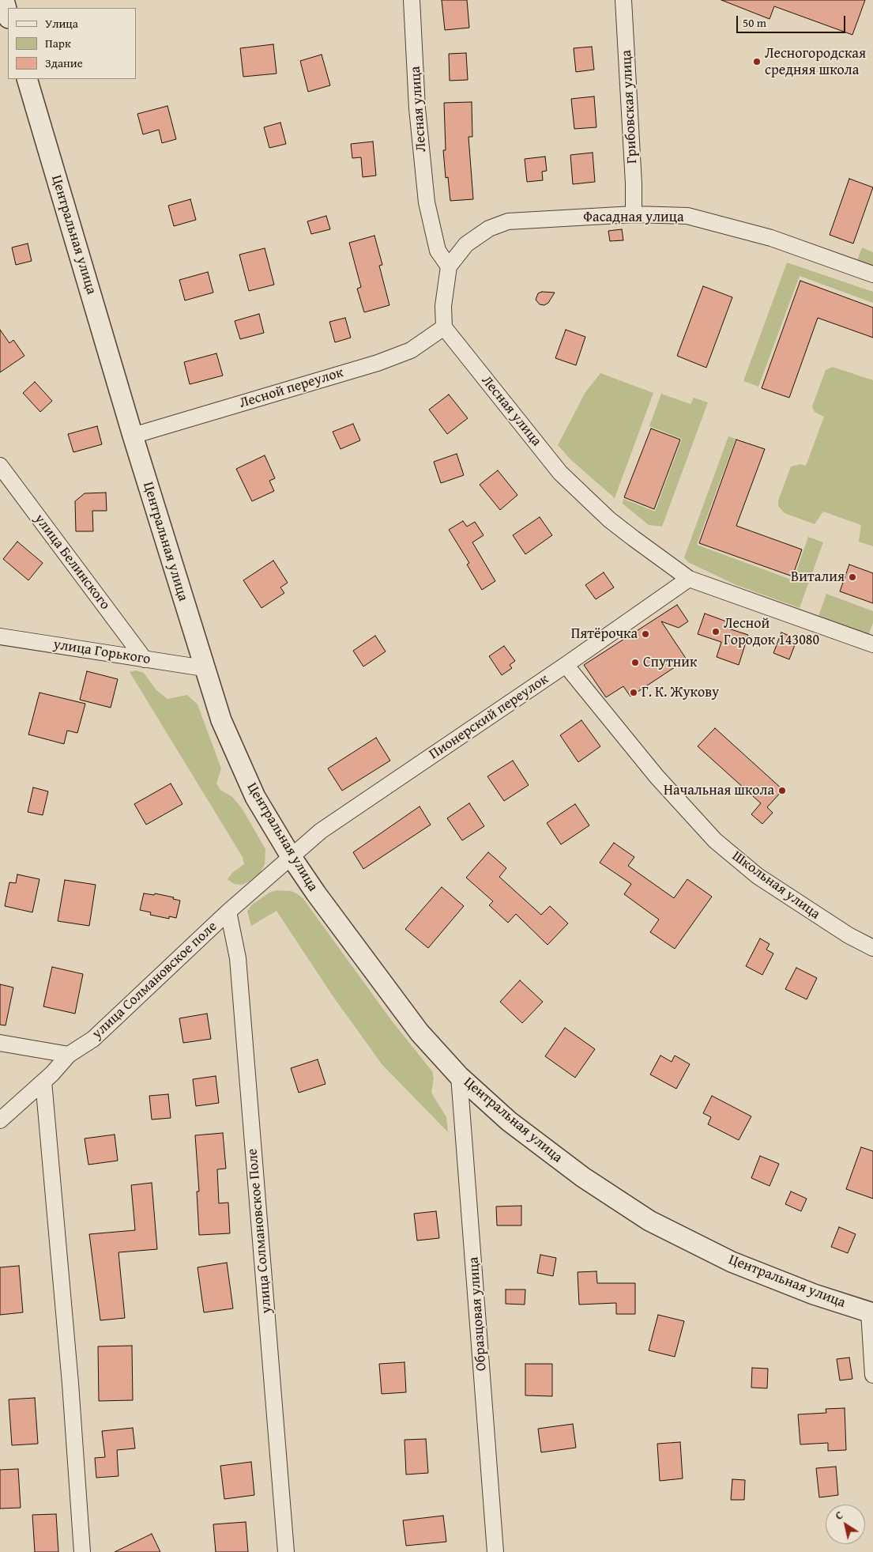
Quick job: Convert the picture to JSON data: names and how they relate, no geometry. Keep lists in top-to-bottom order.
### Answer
{
  "streets": {
    "street": [
      "Грибовская улица",
      "Лесная улица",
      "Фасадная улица",
      "Центральная улица",
      "Лесной переулок",
      "улица Белинского",
      "улица Горького",
      "Пионерский переулок",
      "Школьная улица",
      "улица Солмановское поле",
      "улица Солмановское Поле",
      "Образцовая улица"
    ]
  },
  "crossings": [
    ["Грибовская улица", "Фасадная улица"],
    ["Лесная улица", "Фасадная улица"],
    ["Лесная улица", "Лесной переулок"],
    ["Лесная улица", "Пионерский переулок"],
    ["Центральная улица", "Лесной переулок"],
    ["Центральная улица", "улица Горького"],
    ["Центральная улица", "Пионерский переулок"],
    ["Центральная улица", "улица Солмановское поле"],
    ["Центральная улица", "Образцовая улица"],
    ["улица Белинского", "улица Горького"],
    ["Пионерский переулок", "Школьная улица"],
    ["Пионерский переулок", "улица Солмановское поле"],
    ["улица Солмановское поле", "улица Солмановское Поле"]
  ],
  "places": [
    "Лесногородская средняя школа",
    "Виталия",
    "Лесной Городок 143080",
    "Пятёрочка",
    "Спутник",
    "Г. К. Жукову",
    "Начальная школа"
  ],
  "legend": ["Улица", "Парк", "Здание"],
  "scale_bar": "50 m",
  "north": "top left"
}
